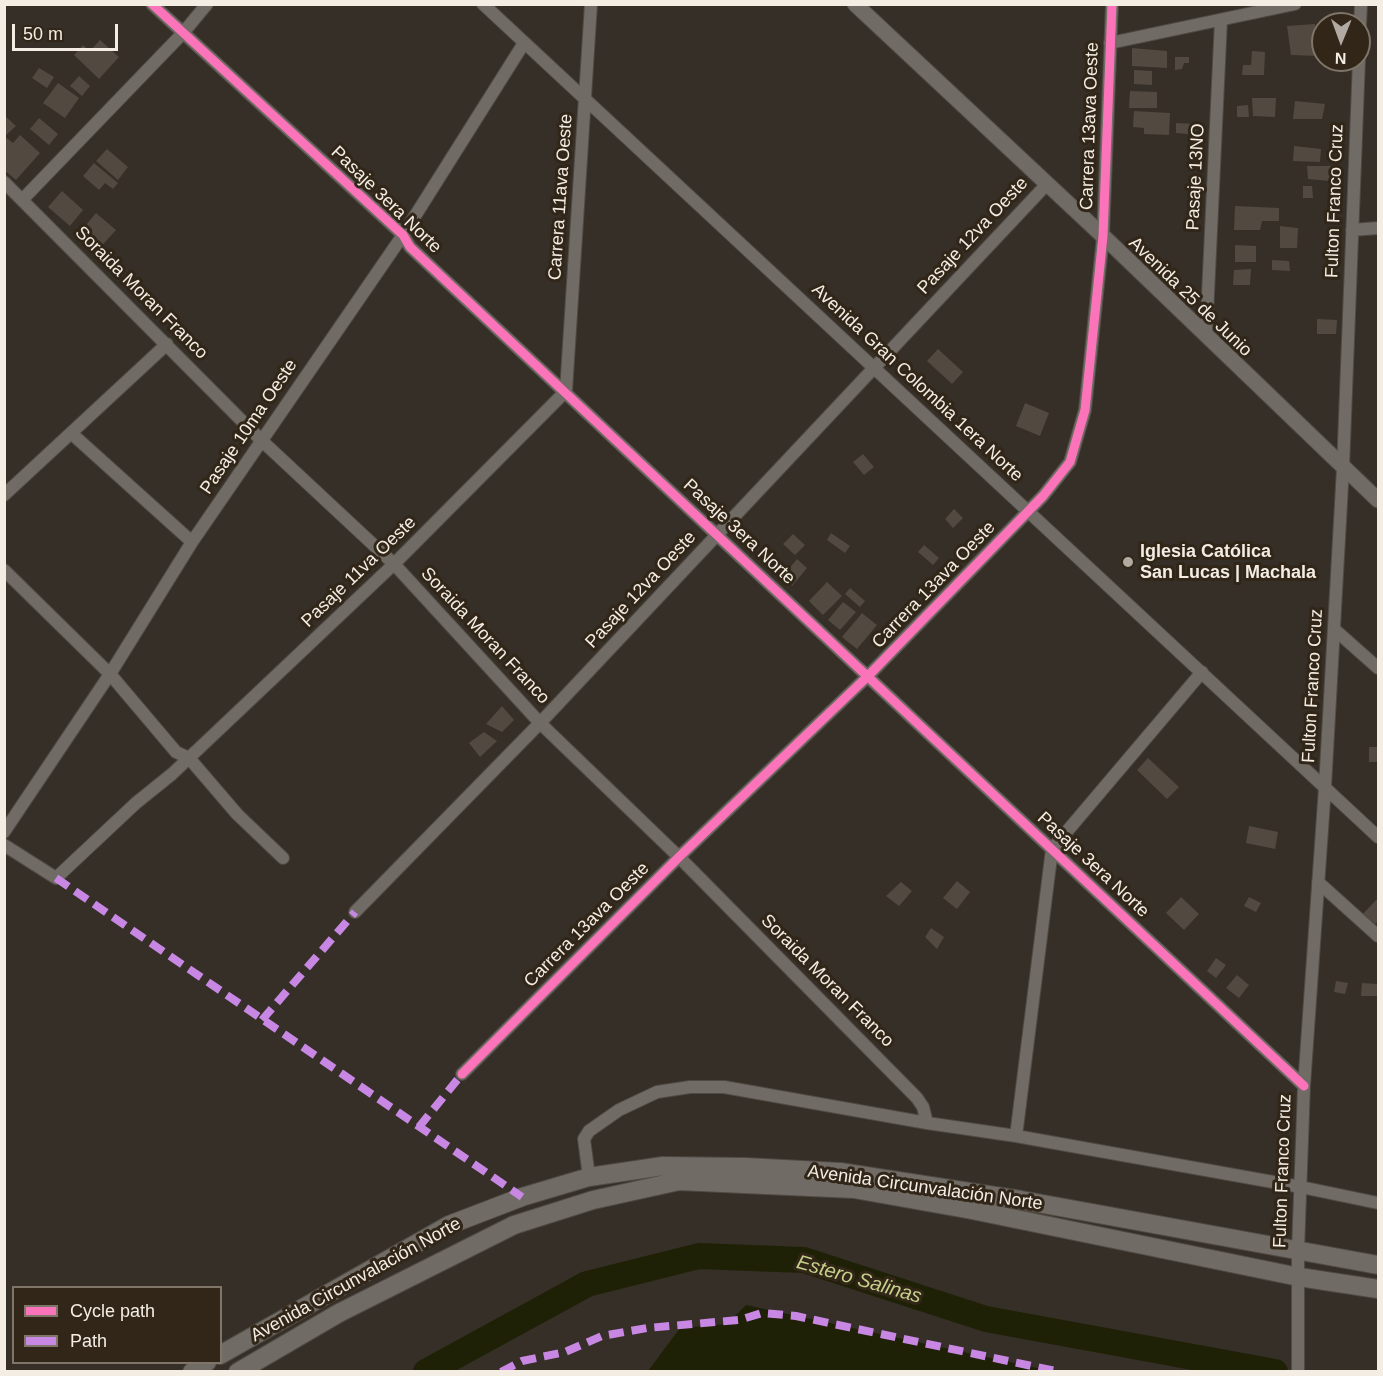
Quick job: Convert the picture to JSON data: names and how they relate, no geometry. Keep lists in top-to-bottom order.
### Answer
{
  "streets": {
    "main road": ["Avenida Circunvalación Norte"],
    "street": [
      "Carrera 13ava Oeste",
      "Pasaje 13NO",
      "Carrera 11ava Oeste",
      "Pasaje 3era Norte",
      "Fulton Franco Cruz",
      "Pasaje 12va Oeste",
      "Soraida Moran Franco",
      "Avenida 25 de Junio",
      "Avenida Gran Colombia 1era Norte",
      "Pasaje 10ma Oeste",
      "Pasaje 11va Oeste"
    ]
  },
  "crossings": [
    ["Carrera 13ava Oeste", "Pasaje 3era Norte"],
    ["Carrera 13ava Oeste", "Soraida Moran Franco"],
    ["Carrera 13ava Oeste", "Avenida 25 de Junio"],
    ["Carrera 13ava Oeste", "Avenida Gran Colombia 1era Norte"],
    ["Pasaje 13NO", "Avenida 25 de Junio"],
    ["Carrera 11ava Oeste", "Pasaje 3era Norte"],
    ["Carrera 11ava Oeste", "Avenida Gran Colombia 1era Norte"],
    ["Carrera 11ava Oeste", "Pasaje 11va Oeste"],
    ["Pasaje 3era Norte", "Fulton Franco Cruz"],
    ["Pasaje 3era Norte", "Pasaje 12va Oeste"],
    ["Pasaje 3era Norte", "Pasaje 10ma Oeste"],
    ["Pasaje 3era Norte", "Pasaje 11va Oeste"],
    ["Fulton Franco Cruz", "Avenida 25 de Junio"],
    ["Fulton Franco Cruz", "Avenida Gran Colombia 1era Norte"],
    ["Fulton Franco Cruz", "Avenida Circunvalación Norte"],
    ["Pasaje 12va Oeste", "Soraida Moran Franco"],
    ["Pasaje 12va Oeste", "Avenida 25 de Junio"],
    ["Pasaje 12va Oeste", "Avenida Gran Colombia 1era Norte"],
    ["Soraida Moran Franco", "Pasaje 10ma Oeste"],
    ["Soraida Moran Franco", "Pasaje 11va Oeste"],
    ["Avenida Gran Colombia 1era Norte", "Pasaje 10ma Oeste"]
  ],
  "water": ["Estero Salinas"],
  "places": ["Iglesia Católica San Lucas | Machala"],
  "legend": ["Cycle path", "Path"],
  "scale_bar": "50 m",
  "north": "bottom"
}
